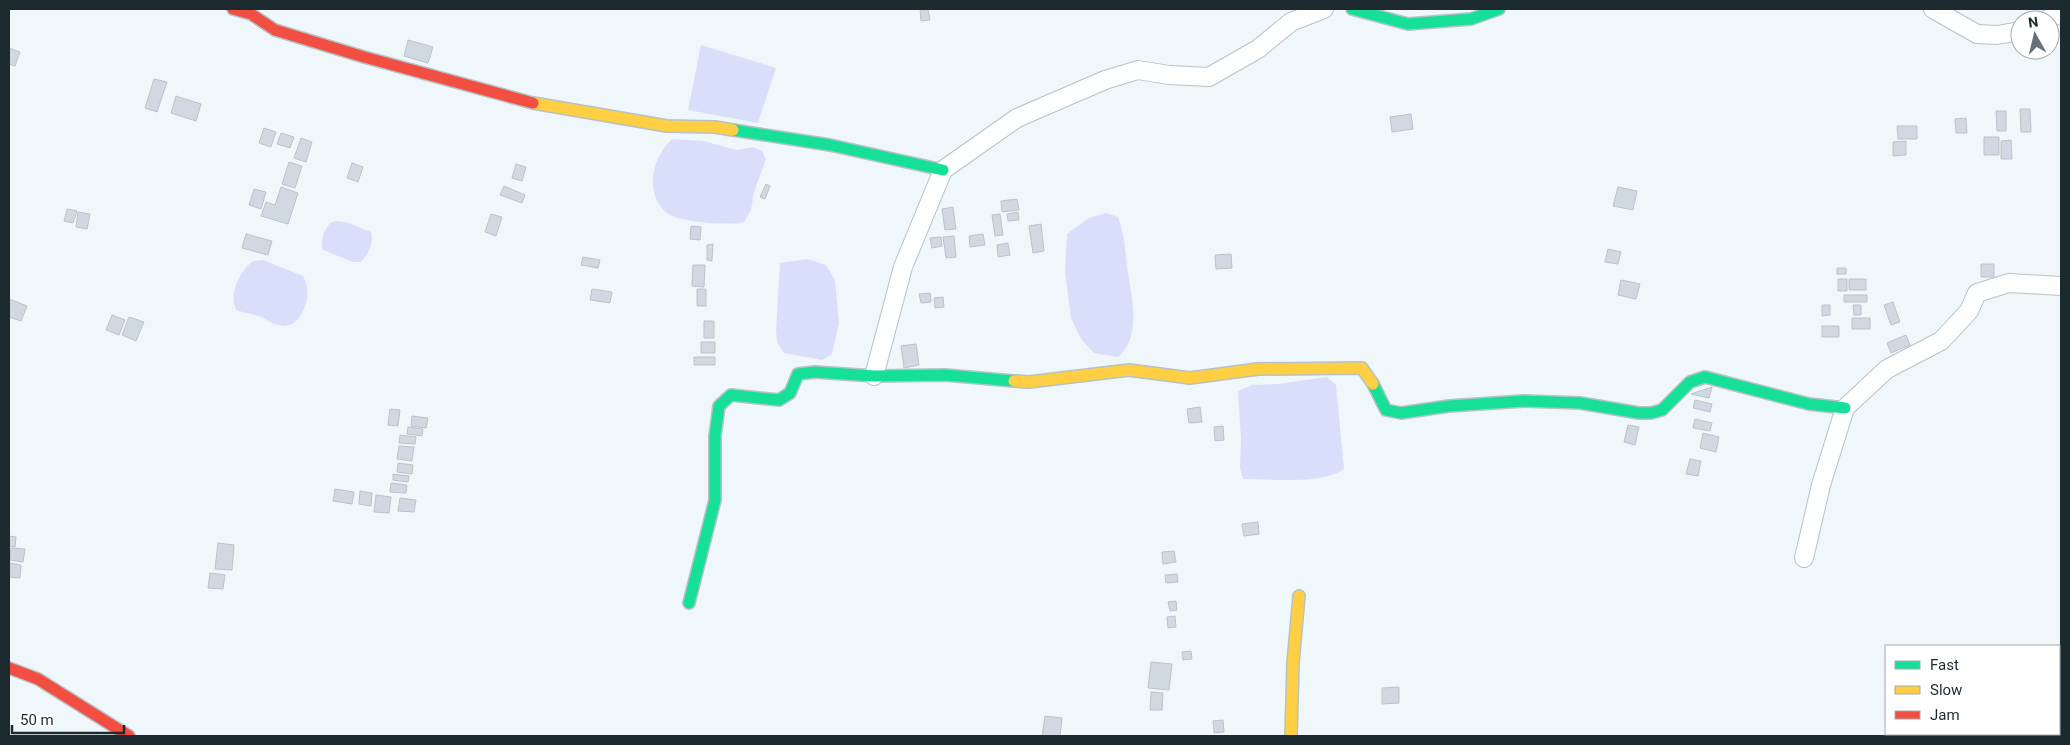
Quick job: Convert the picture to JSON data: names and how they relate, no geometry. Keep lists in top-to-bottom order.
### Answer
{
  "legend": ["Fast", "Slow", "Jam"],
  "scale_bar": "50 m",
  "north": "top"
}
